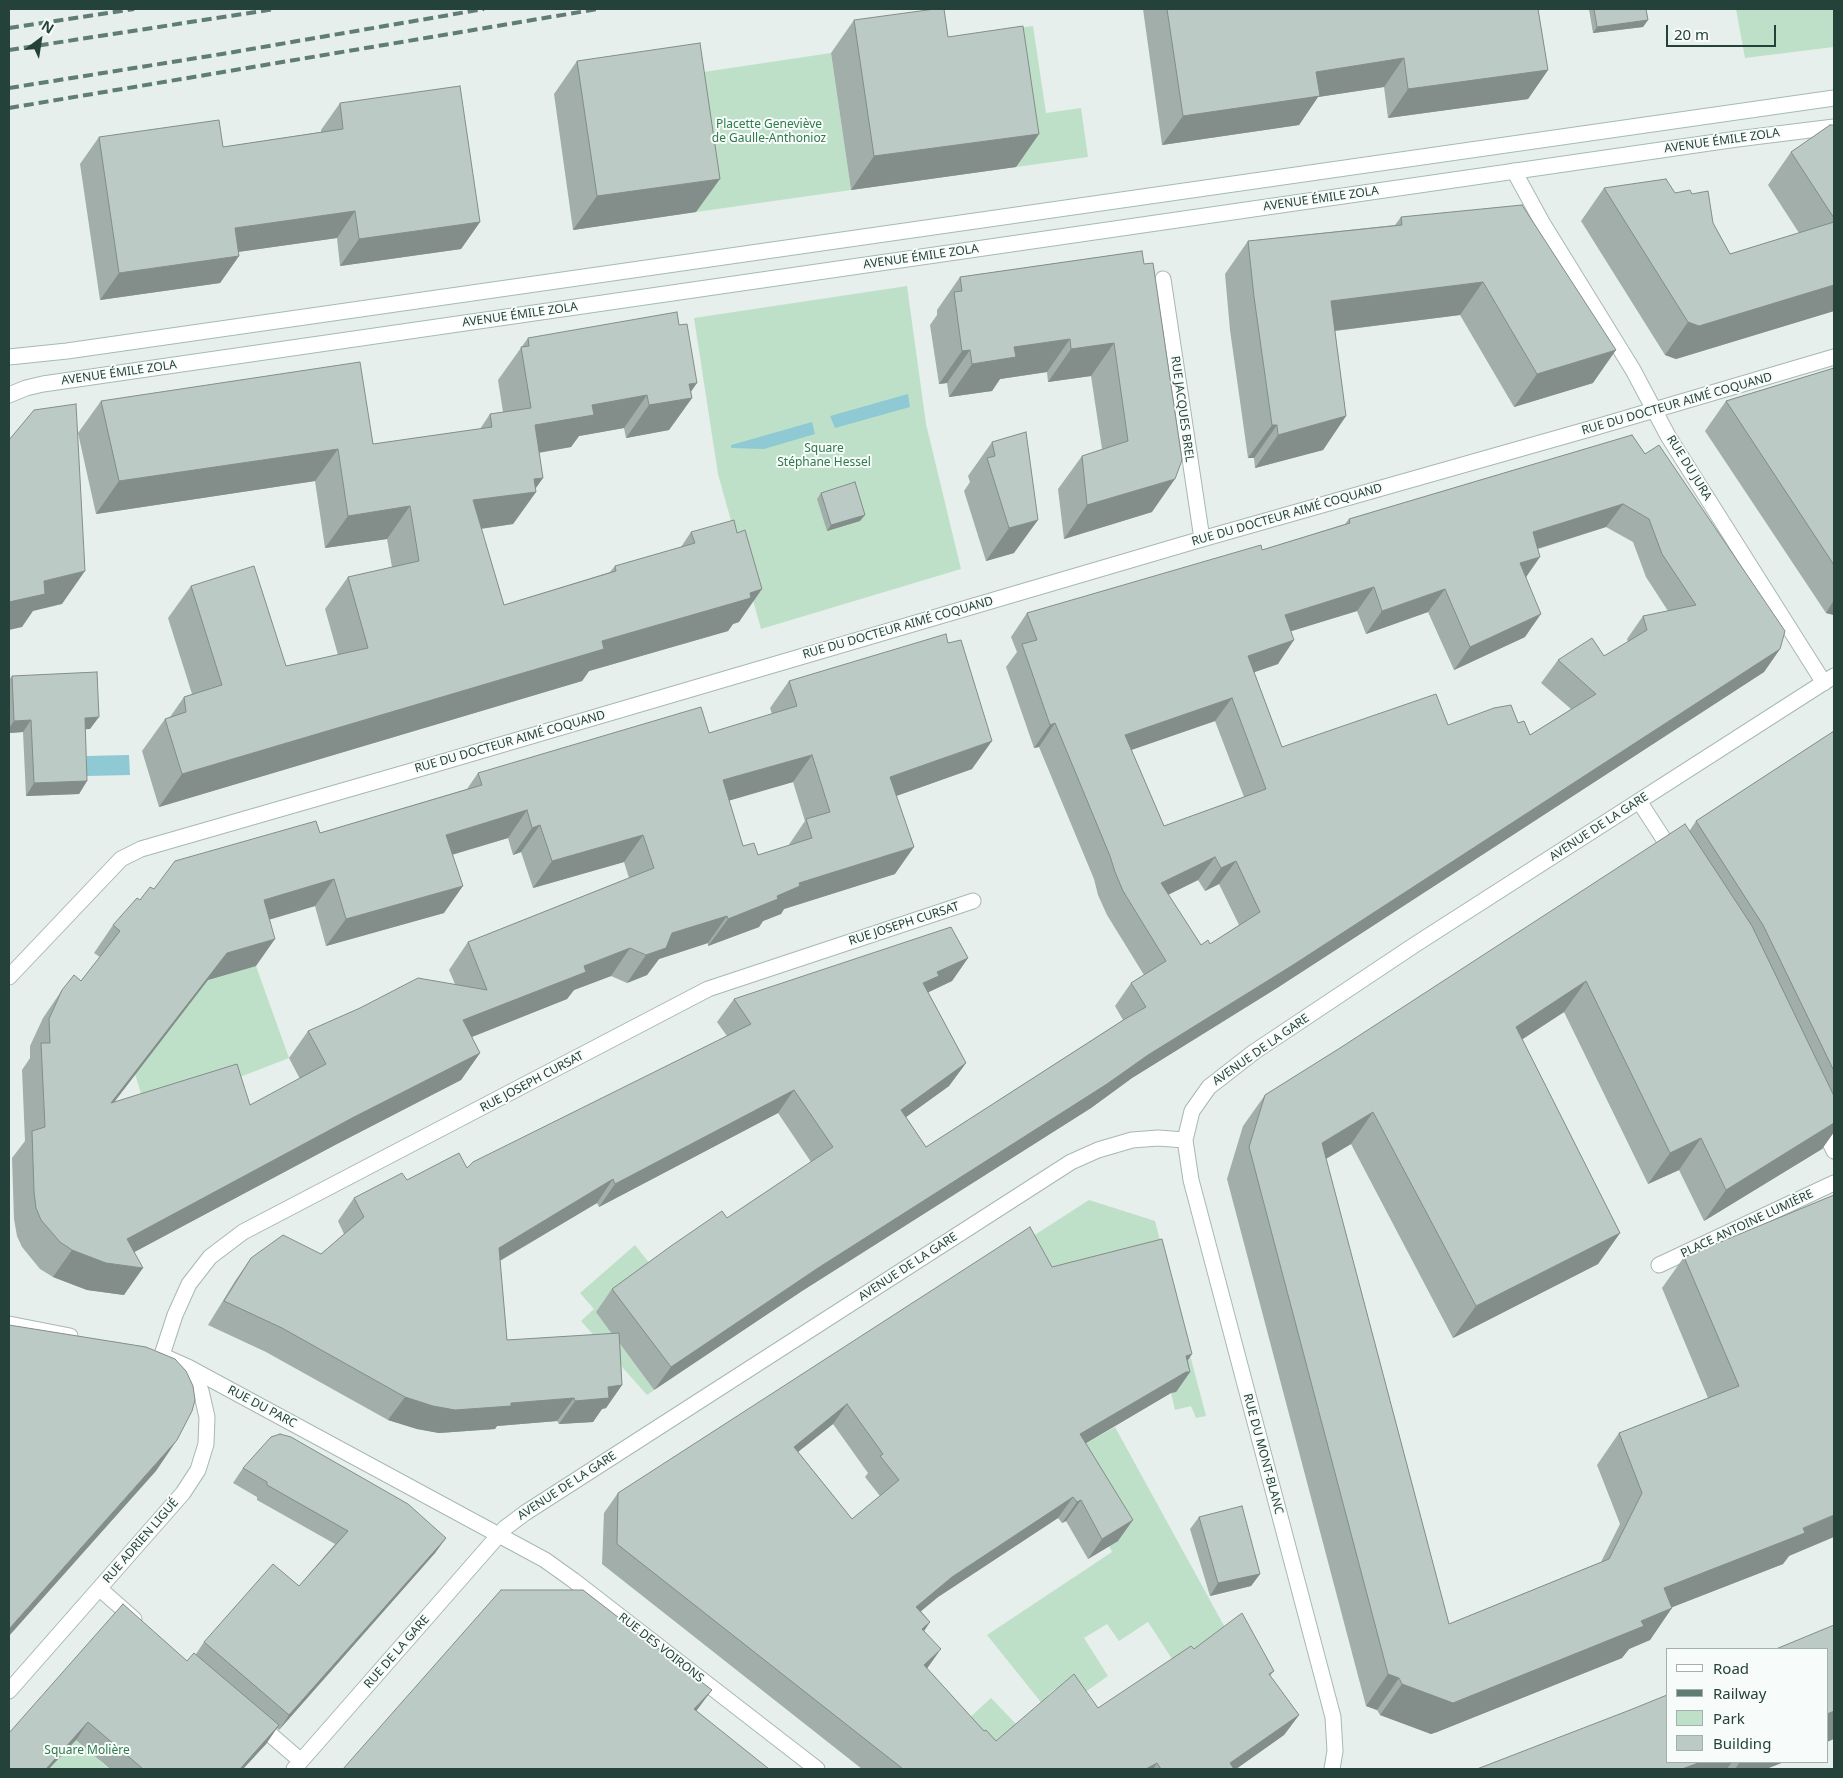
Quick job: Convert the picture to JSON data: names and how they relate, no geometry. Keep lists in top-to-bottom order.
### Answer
{
  "streets": {
    "street": [
      "AVENUE ÉMILE ZOLA",
      "RUE DU DOCTEUR AIMÉ COQUAND",
      "RUE JACQUES BREL",
      "RUE DU JURA",
      "AVENUE DE LA GARE",
      "RUE JOSEPH CURSAT",
      "PLACE ANTOINE LUMIÈRE",
      "RUE DU PARC",
      "RUE DU MONT-BLANC",
      "RUE ADRIEN LIGUÉ",
      "RUE DES VOIRONS",
      "RUE DE LA GARE"
    ]
  },
  "crossings": [
    ["AVENUE ÉMILE ZOLA", "RUE DU JURA"],
    ["RUE DU DOCTEUR AIMÉ COQUAND", "RUE JACQUES BREL"],
    ["RUE DU DOCTEUR AIMÉ COQUAND", "RUE DU JURA"],
    ["RUE DU JURA", "AVENUE DE LA GARE"],
    ["AVENUE DE LA GARE", "RUE DU PARC"],
    ["AVENUE DE LA GARE", "RUE DU MONT-BLANC"],
    ["AVENUE DE LA GARE", "RUE DES VOIRONS"],
    ["AVENUE DE LA GARE", "RUE DE LA GARE"],
    ["RUE JOSEPH CURSAT", "RUE DU PARC"],
    ["RUE DU PARC", "RUE ADRIEN LIGUÉ"],
    ["RUE DU PARC", "RUE DES VOIRONS"],
    ["RUE DU PARC", "RUE DE LA GARE"],
    ["RUE DES VOIRONS", "RUE DE LA GARE"]
  ],
  "parks": ["Placette Geneviève de Gaulle-Anthonioz", "Square Stéphane Hessel", "Square Molière"],
  "legend": [
    "Road",
    "Railway",
    "Park",
    "Building"
  ],
  "scale_bar": "20 m",
  "north": "top right"
}
